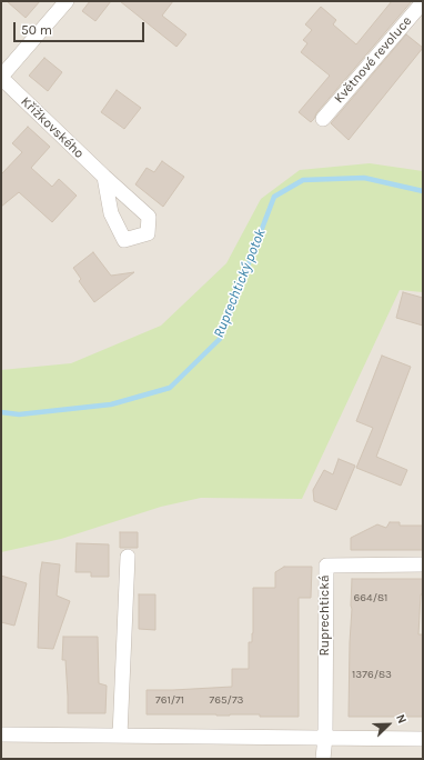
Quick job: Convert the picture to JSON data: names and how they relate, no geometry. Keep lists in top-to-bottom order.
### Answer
{
  "streets": {
    "street": ["Květnové revoluce", "Křížkovského", "Ruprechtická"]
  },
  "water": ["Ruprechtický potok"],
  "house_numbers": [
    "664/81",
    "1376/83",
    "761/71",
    "765/73"
  ],
  "scale_bar": "50 m",
  "north": "top right"
}
